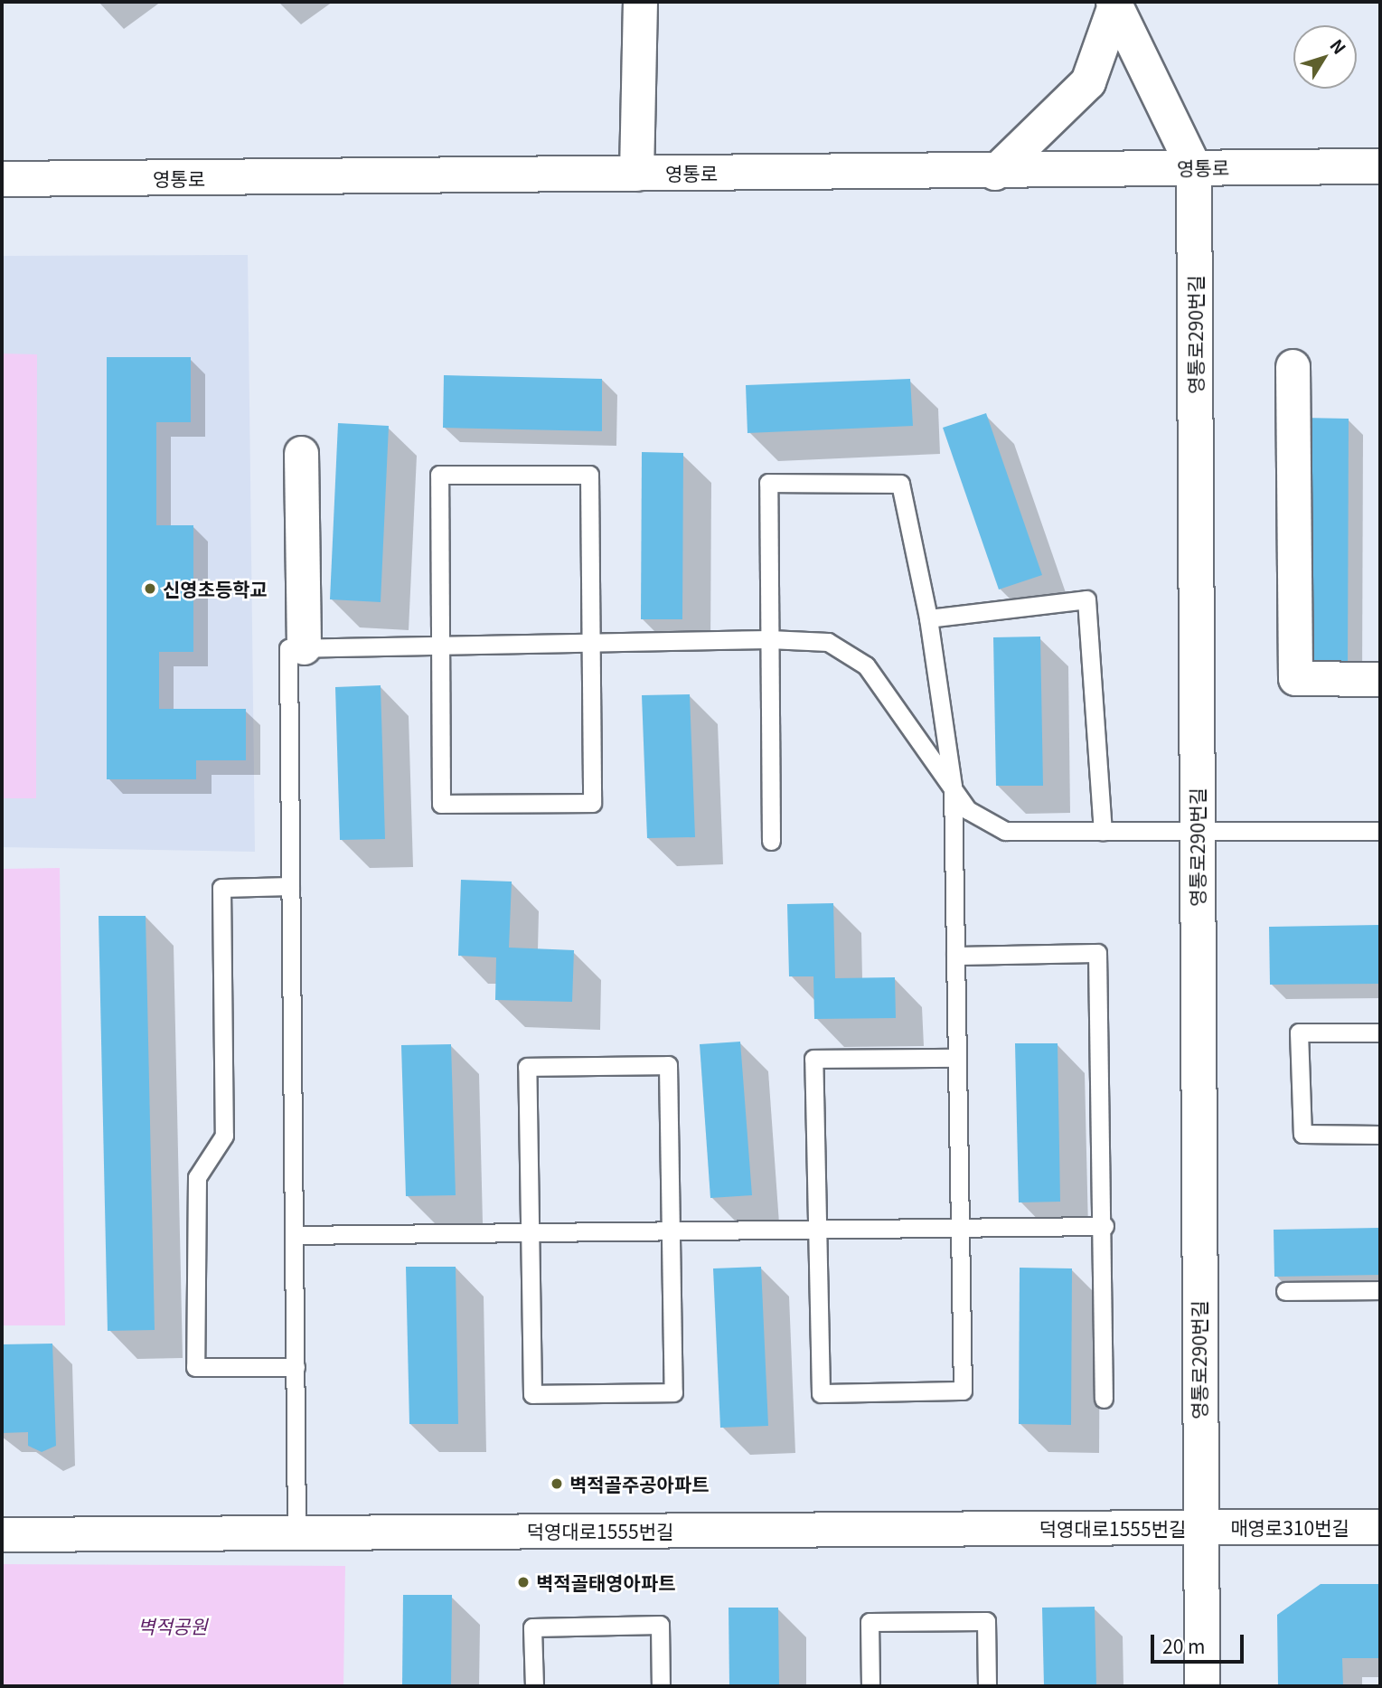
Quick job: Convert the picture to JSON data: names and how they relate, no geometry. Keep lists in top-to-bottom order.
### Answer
{
  "streets": {
    "street": [
      "영통로",
      "영통로290번길",
      "매영로310번길",
      "덕영대로1555번길"
    ]
  },
  "crossings": [
    ["영통로", "영통로290번길"],
    ["영통로290번길", "매영로310번길"],
    ["영통로290번길", "덕영대로1555번길"],
    ["매영로310번길", "덕영대로1555번길"]
  ],
  "parks": ["벽적공원"],
  "places": ["신영초등학교", "벽적골주공아파트", "벽적골태영아파트"],
  "scale_bar": "20 m",
  "north": "top right"
}
